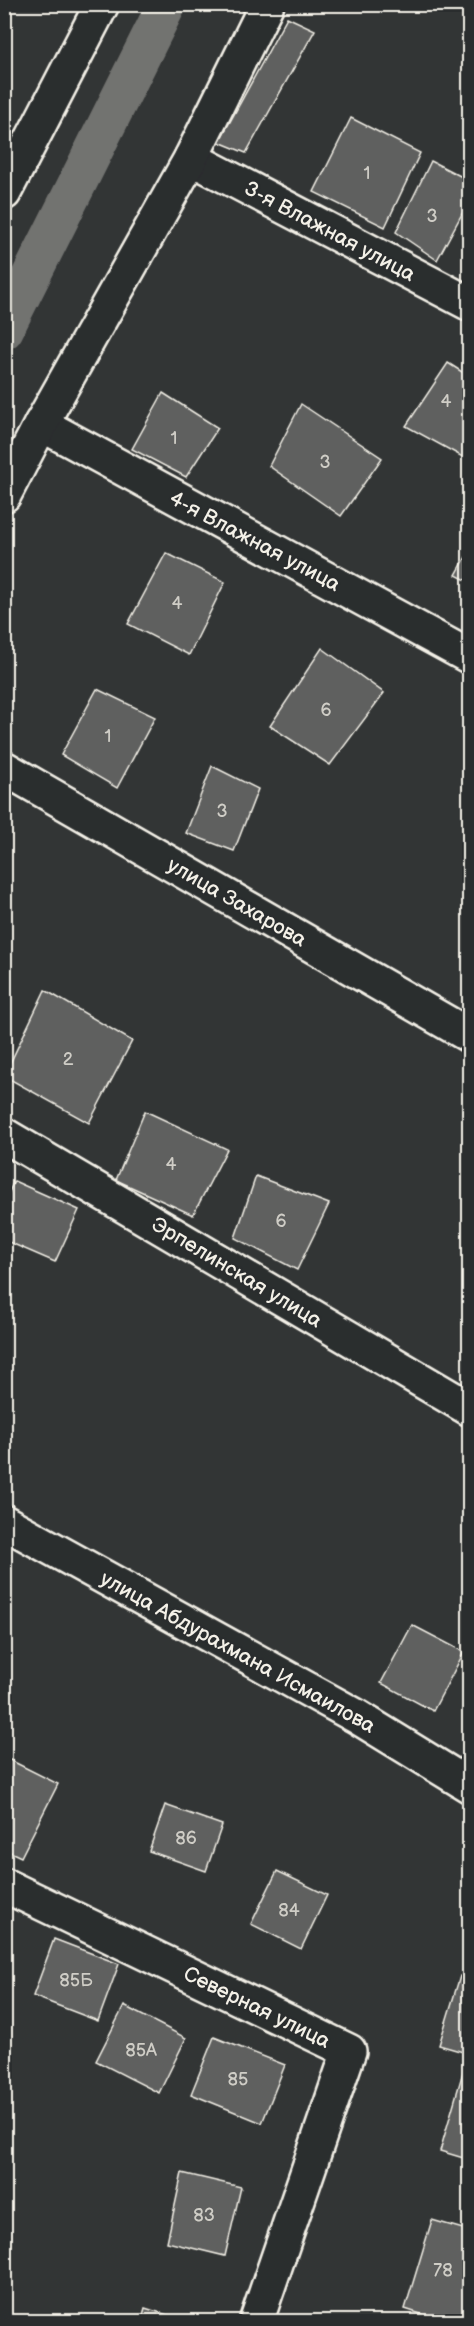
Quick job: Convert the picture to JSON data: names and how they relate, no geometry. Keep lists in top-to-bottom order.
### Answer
{
  "streets": {
    "street": [
      "3-я Влажная улица",
      "4-я Влажная улица",
      "улица Захарова",
      "Эрпелинская улица",
      "улица Абдурахмана Исмаилова",
      "Северная улица"
    ]
  },
  "house_numbers": [
    "1",
    "3",
    "4",
    "1",
    "3",
    "4",
    "6",
    "1",
    "3",
    "2",
    "4",
    "6",
    "86",
    "84",
    "85Б",
    "85А",
    "85",
    "83",
    "78"
  ]
}
